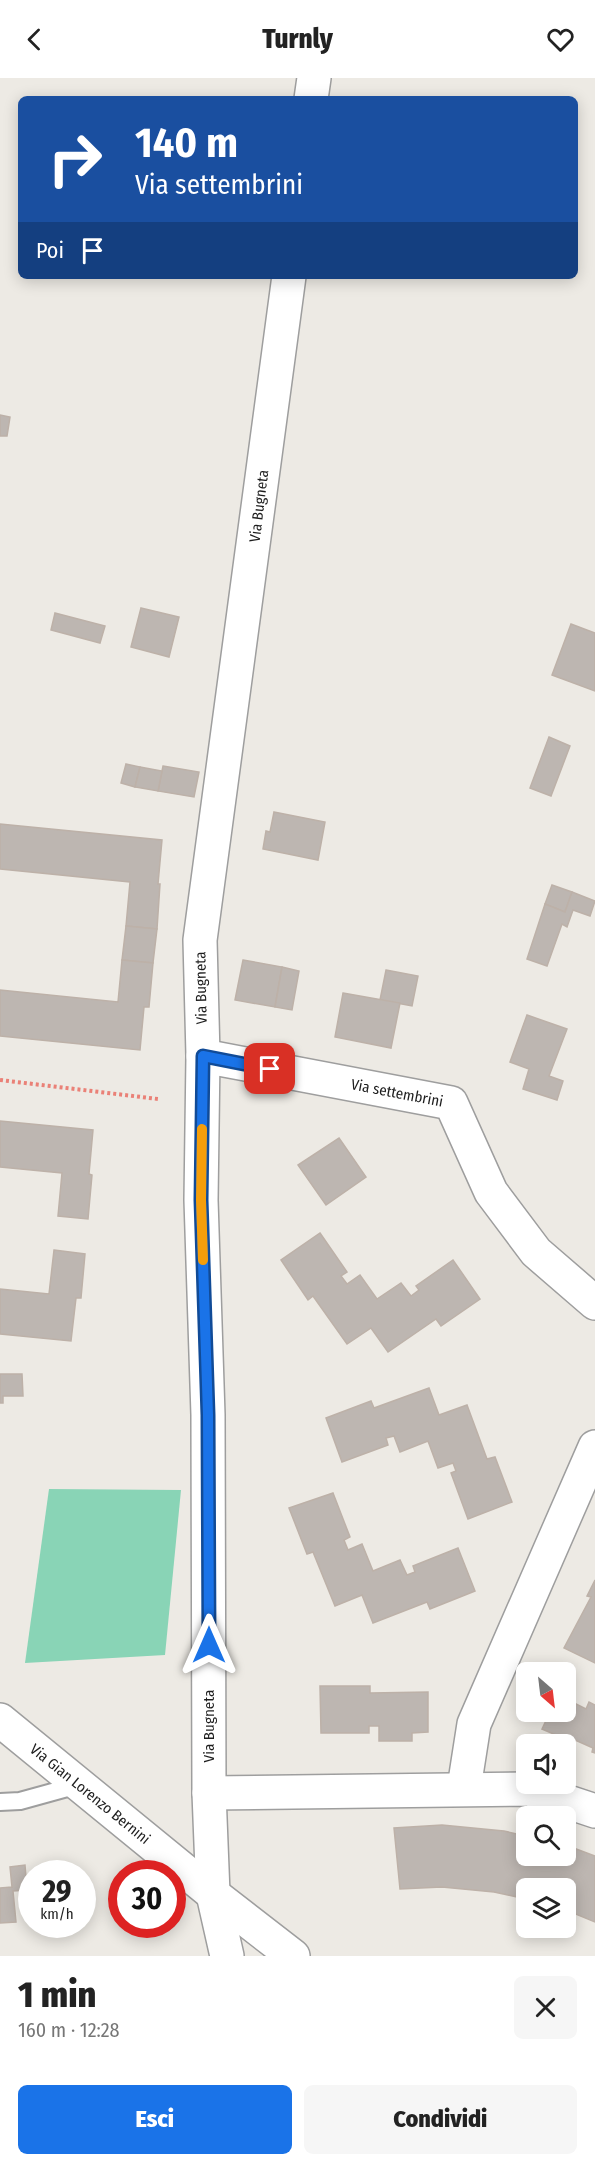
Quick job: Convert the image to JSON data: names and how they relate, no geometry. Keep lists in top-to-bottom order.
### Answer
{
  "streets": {
    "street": ["Via Bugneta", "Via settembrini", "Via Gian Lorenzo Bernini"]
  },
  "crossings": [
    ["Via Bugneta", "Via settembrini"],
    ["Via Bugneta", "Via Gian Lorenzo Bernini"]
  ],
  "north": "bottom right",
  "page": {
    "header": "Turnly",
    "turn": ["140 m", "Via settembrini"],
    "then": "Poi",
    "speed": "29 km/h",
    "limit": "30",
    "heading": ["1 min", "160 m · 12:28"],
    "buttons": ["Esci", "Condividi"]
  }
}
